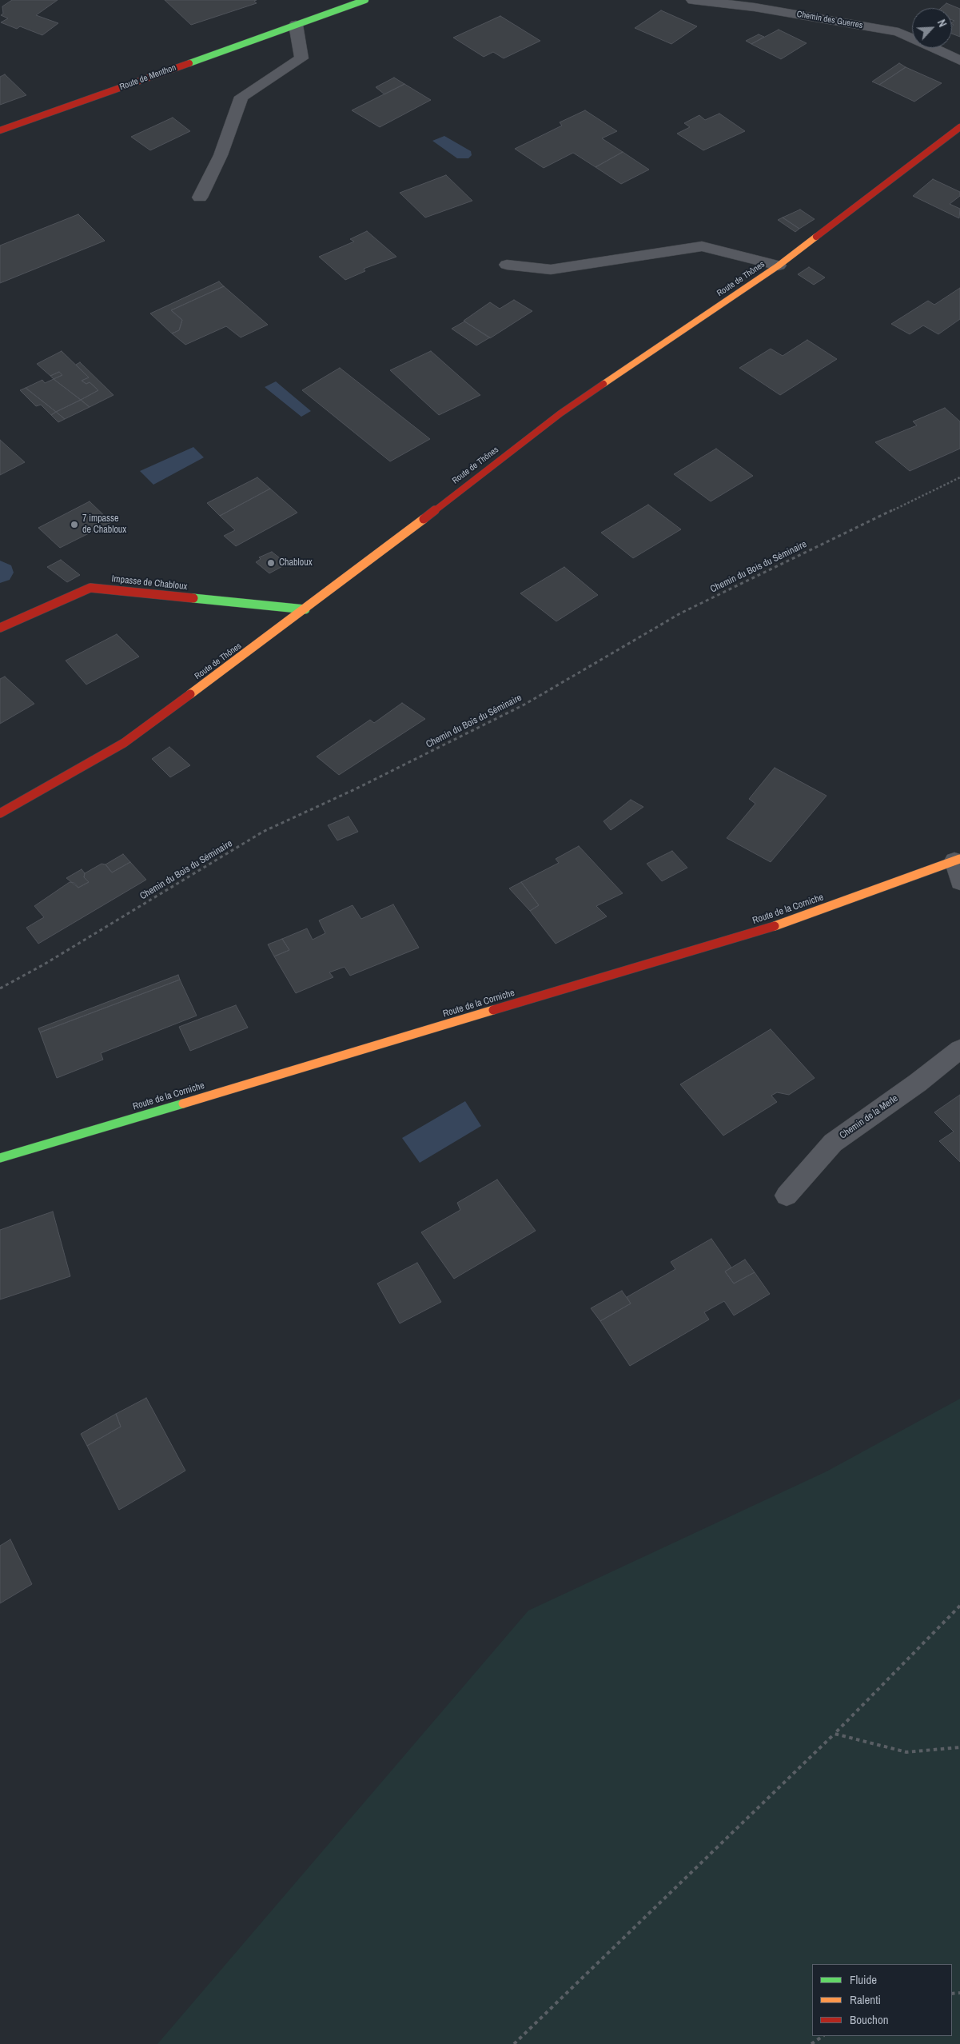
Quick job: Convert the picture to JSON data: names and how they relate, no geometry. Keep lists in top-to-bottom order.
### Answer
{
  "streets": {
    "main road": [
      "Route de Menthon",
      "Route de Thônes",
      "Impasse de Chabloux",
      "Route de la Corniche"
    ],
    "street": ["Chemin des Guerres", "Chemin de la Merle"],
    "path": ["Chemin du Bois du Séminaire"]
  },
  "crossings": [
    ["Route de Thônes", "Impasse de Chabloux"]
  ],
  "places": ["7 impasse de Chabloux", "Chabloux"],
  "legend": ["Fluide", "Ralenti", "Bouchon"],
  "north": "top right"
}
